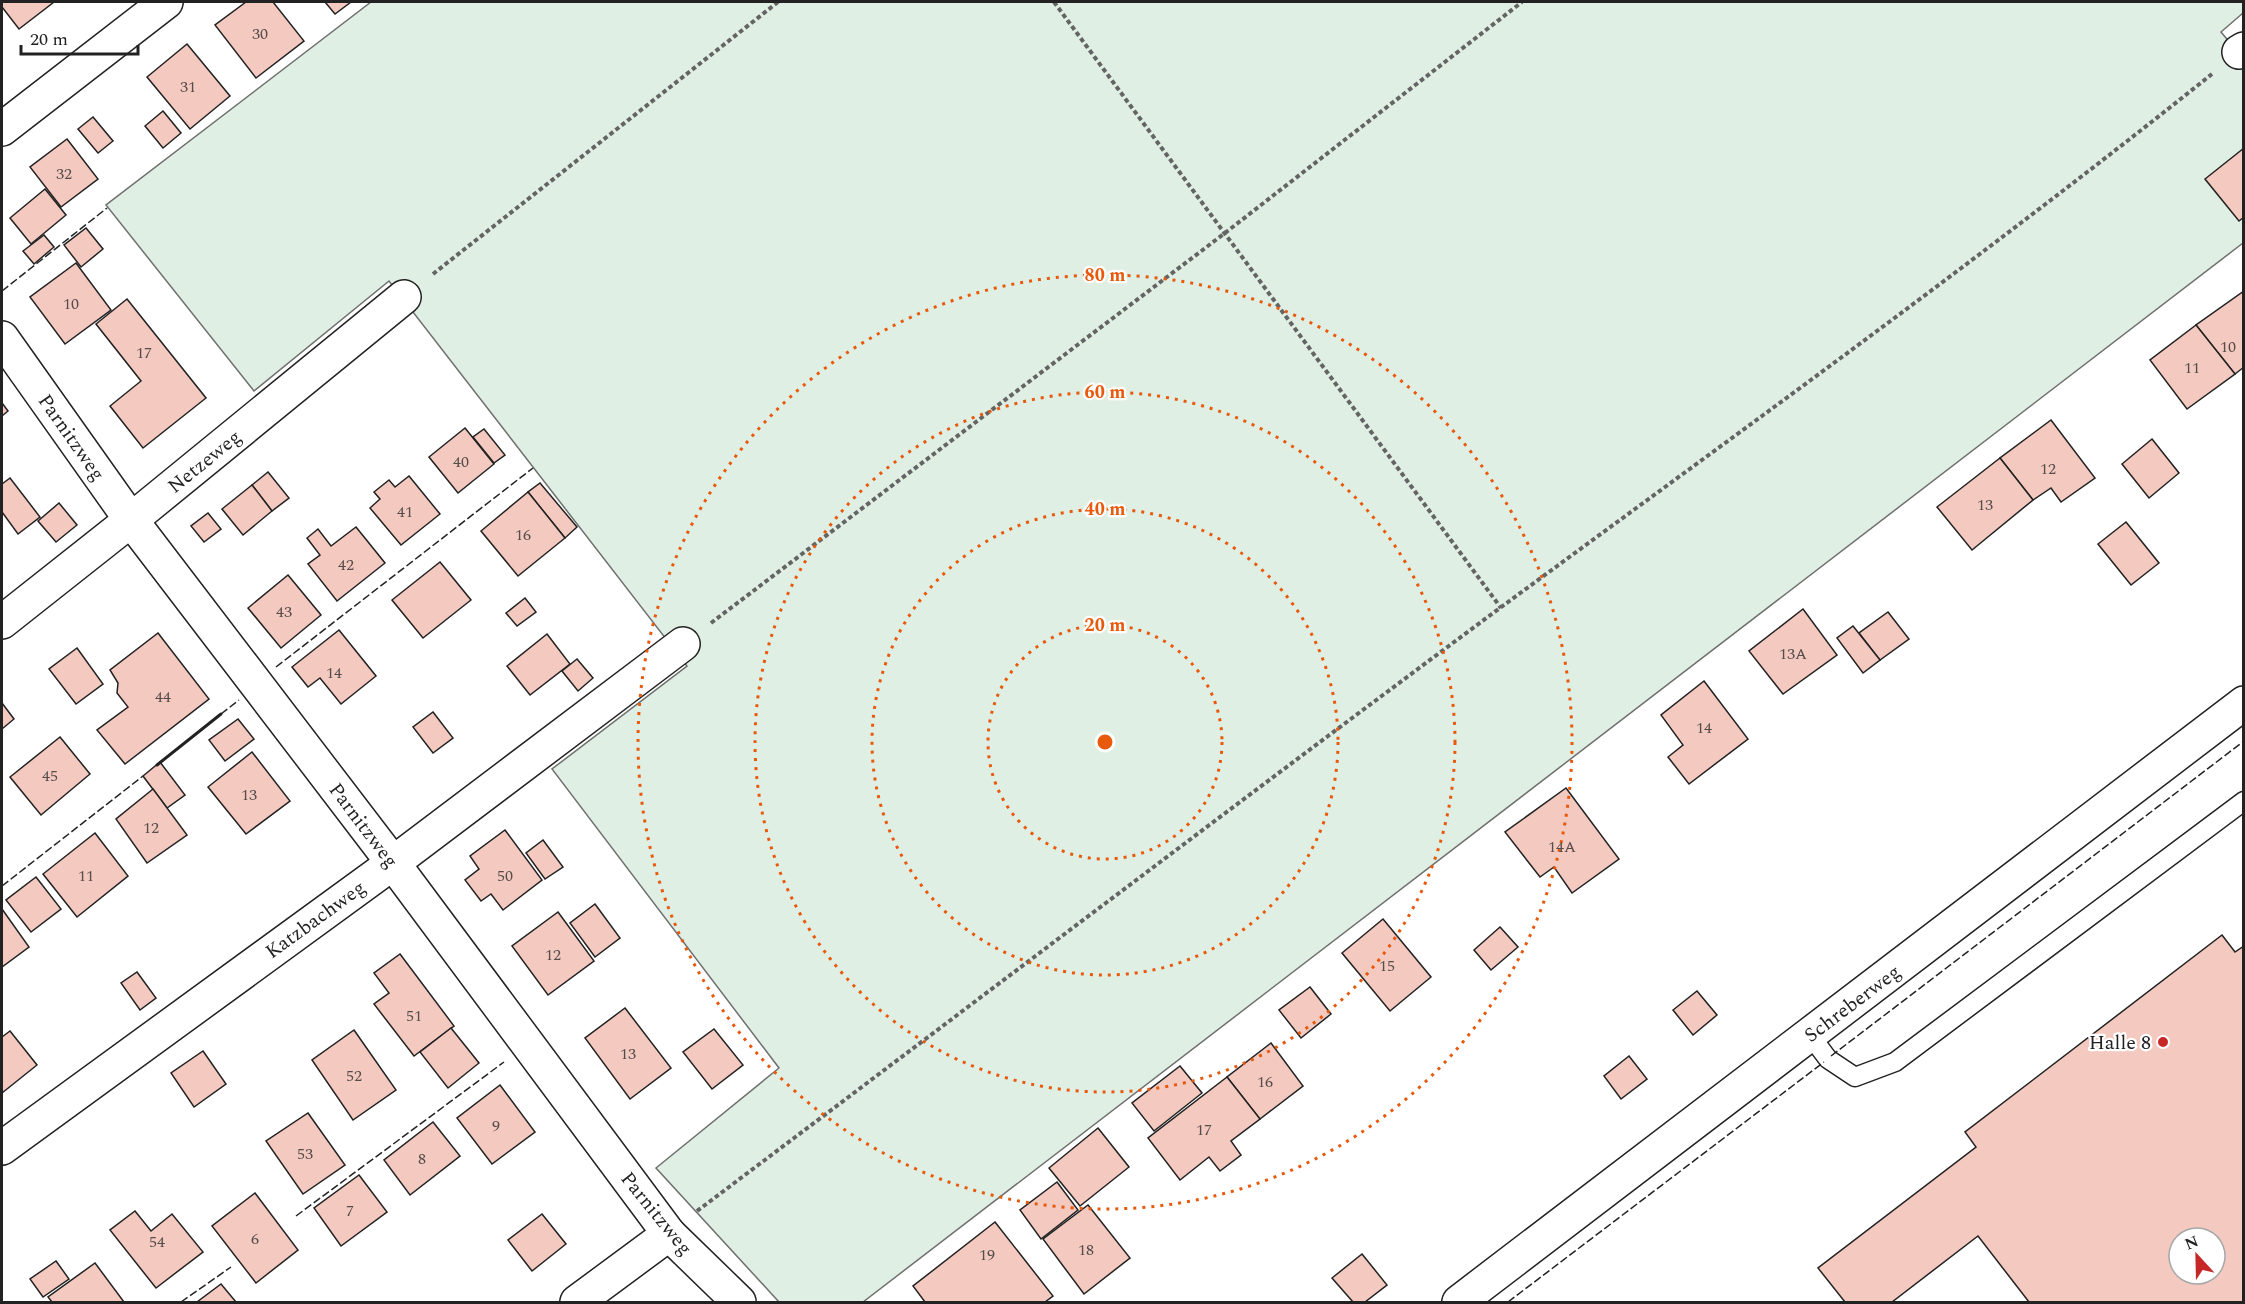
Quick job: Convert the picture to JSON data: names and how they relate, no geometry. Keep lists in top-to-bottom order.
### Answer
{
  "streets": {
    "street": [
      "Parnitzweg",
      "Netzeweg",
      "Katzbachweg",
      "Schreberweg"
    ]
  },
  "crossings": [
    ["Parnitzweg", "Netzeweg"],
    ["Parnitzweg", "Katzbachweg"]
  ],
  "places": ["Halle 8"],
  "house_numbers": [
    "30",
    "31",
    "32",
    "10",
    "10",
    "17",
    "11",
    "40",
    "12",
    "13",
    "41",
    "16",
    "42",
    "43",
    "13A",
    "14",
    "44",
    "14",
    "45",
    "13",
    "12",
    "14A",
    "11",
    "50",
    "12",
    "15",
    "51",
    "13",
    "52",
    "16",
    "9",
    "17",
    "53",
    "8",
    "7",
    "6",
    "54",
    "18",
    "19"
  ],
  "scale_bar": "20 m",
  "north": "top",
  "rings": [
    "80 m",
    "60 m",
    "40 m",
    "20 m"
  ]
}
